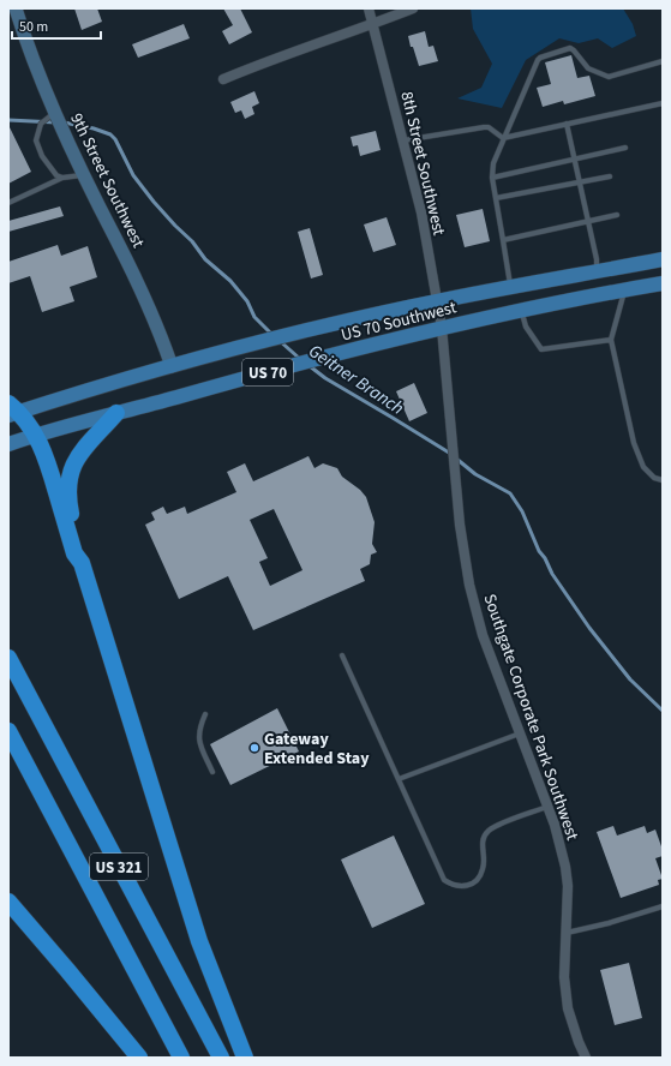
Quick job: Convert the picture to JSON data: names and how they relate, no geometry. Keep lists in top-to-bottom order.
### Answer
{
  "streets": {
    "highway": ["US 321"],
    "main road": ["US 70 Southwest", "US 70"],
    "street": ["8th Street Southwest", "9th Street Southwest", "Southgate Corporate Park Southwest"]
  },
  "crossings": [
    ["8th Street Southwest", "US 70 Southwest"],
    ["8th Street Southwest", "Southgate Corporate Park Southwest"],
    ["9th Street Southwest", "US 70 Southwest"],
    ["US 70 Southwest", "Southgate Corporate Park Southwest"]
  ],
  "water": ["Geitner Branch"],
  "places": ["Gateway Extended Stay"],
  "scale_bar": "50 m"
}
